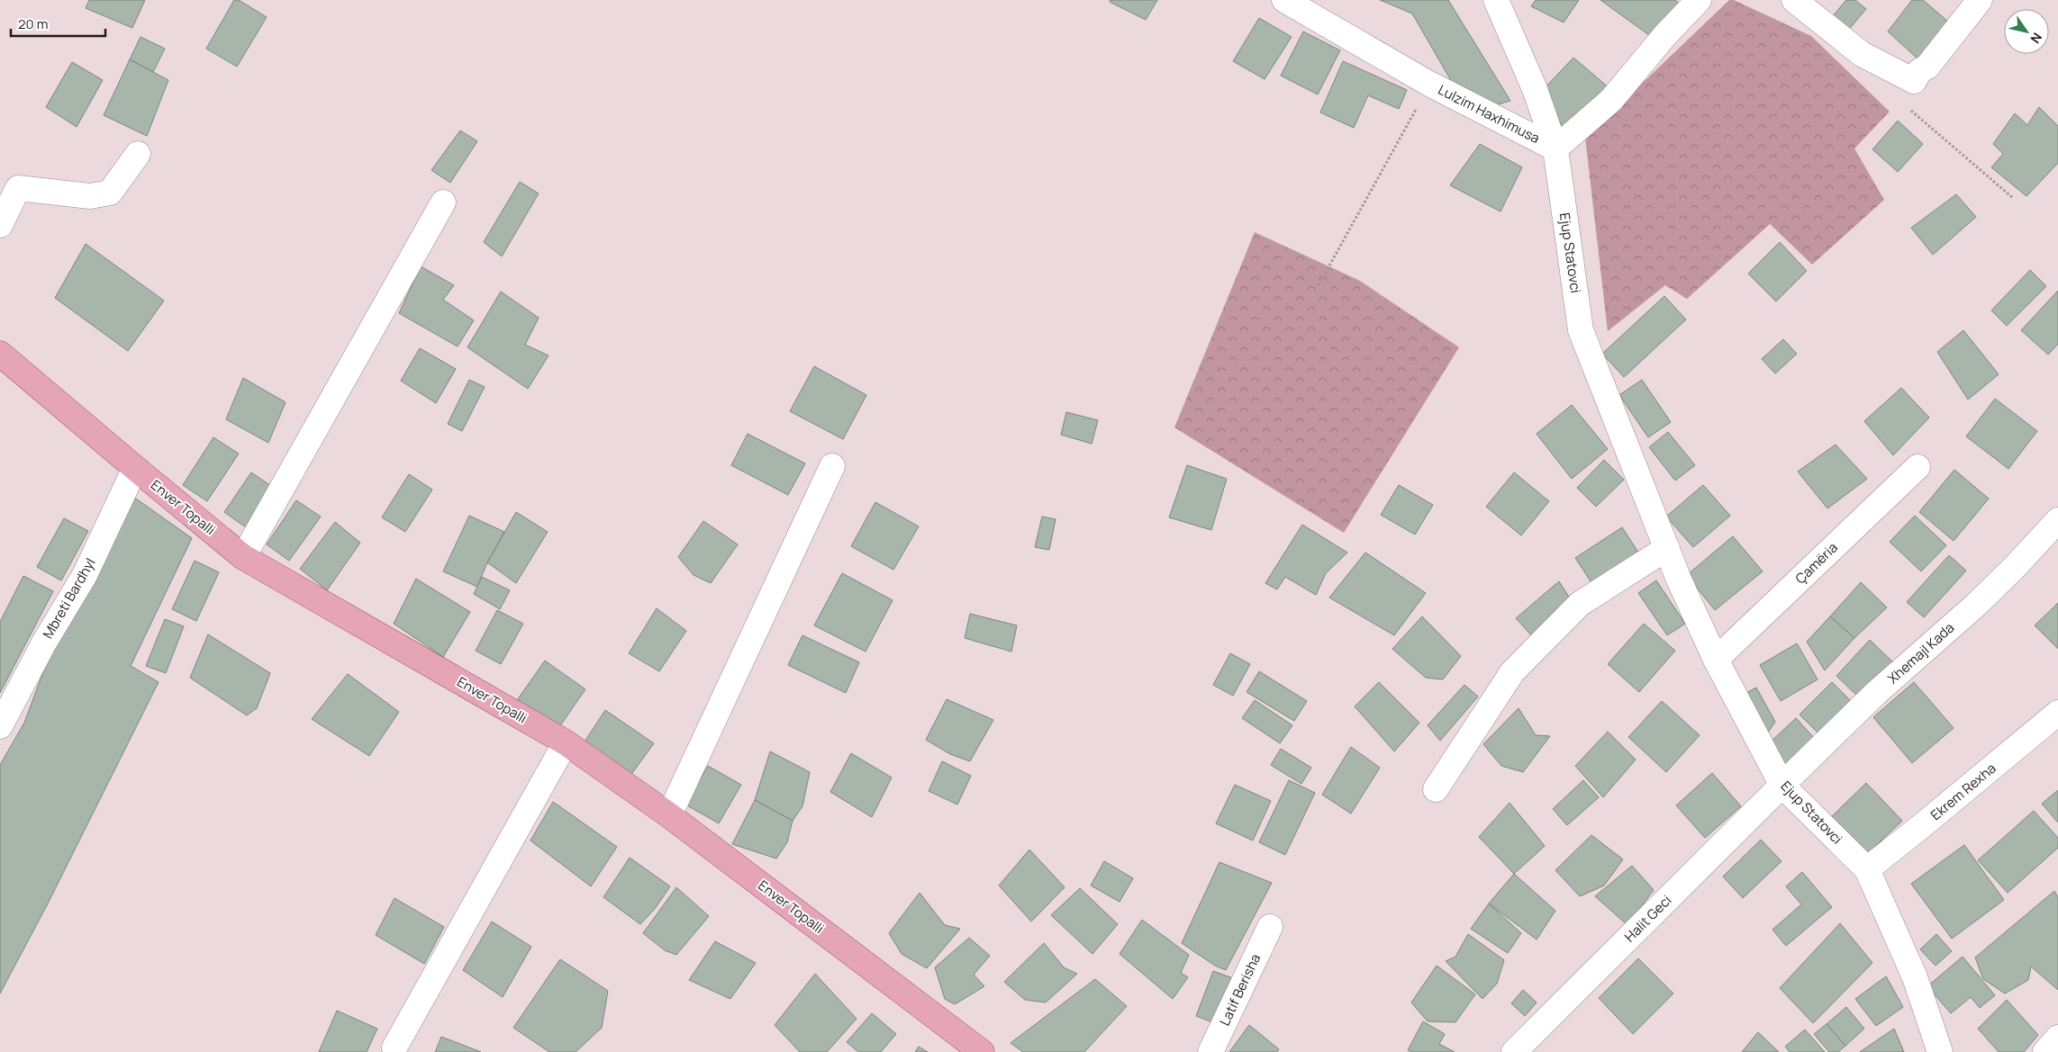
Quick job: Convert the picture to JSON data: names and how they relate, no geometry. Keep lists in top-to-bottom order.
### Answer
{
  "streets": {
    "main road": ["Enver Topalli"],
    "street": [
      "Lulzim Haxhimusa",
      "Ejup Statovci",
      "Çamëria",
      "Mbreti Bardhyl",
      "Xhemajl Kada",
      "Ekrem Rexha",
      "Halit Geci",
      "Latif Berisha"
    ]
  },
  "crossings": [
    ["Lulzim Haxhimusa", "Ejup Statovci"],
    ["Ejup Statovci", "Çamëria"],
    ["Ejup Statovci", "Xhemajl Kada"],
    ["Ejup Statovci", "Ekrem Rexha"],
    ["Ejup Statovci", "Halit Geci"],
    ["Enver Topalli", "Mbreti Bardhyl"],
    ["Xhemajl Kada", "Halit Geci"]
  ],
  "scale_bar": "20 m",
  "north": "bottom right"
}
